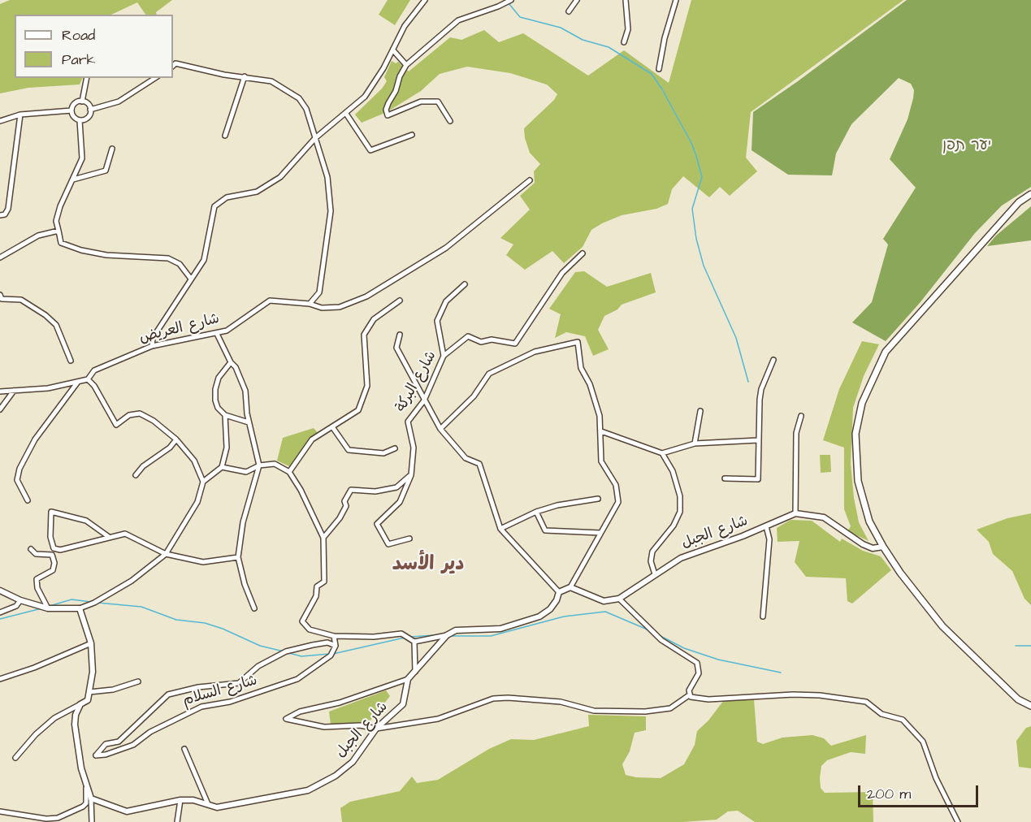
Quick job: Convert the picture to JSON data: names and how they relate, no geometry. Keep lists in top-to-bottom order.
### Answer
{
  "streets": {
    "street": [
      "شارع العريض",
      "شارع البركة",
      "شارع الجبل",
      "شارع السلام"
    ]
  },
  "districts": ["دير الأسد"],
  "parks": ["יער תפן"],
  "legend": ["Road", "Park"],
  "scale_bar": "200 m"
}
